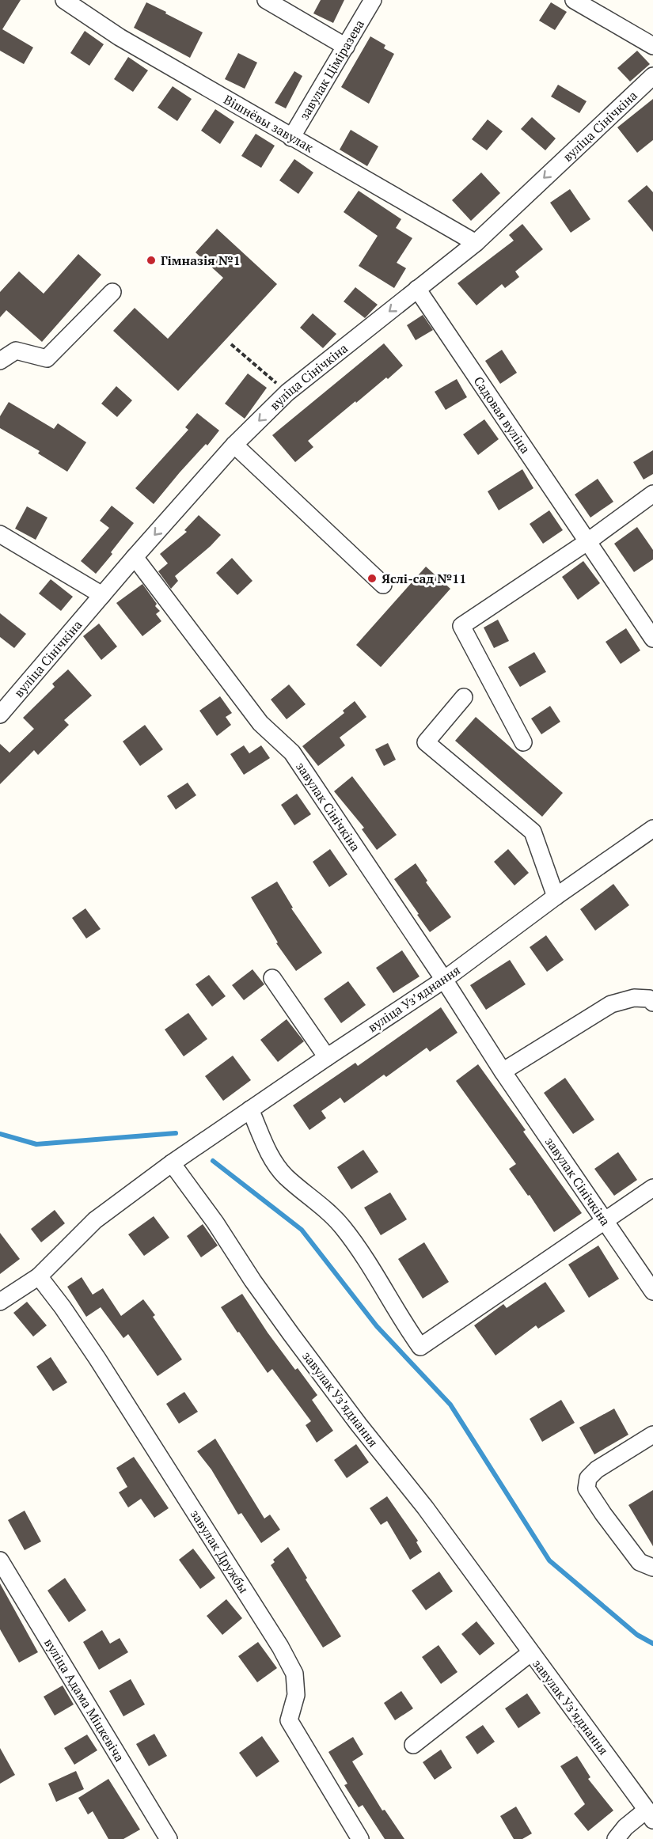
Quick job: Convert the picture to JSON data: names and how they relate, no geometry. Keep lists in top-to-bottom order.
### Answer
{
  "streets": {
    "street": [
      "завулак Ціміразева",
      "Вішнёвы завулак",
      "вуліца Сінічкіна",
      "Садовая вуліца",
      "завулак Сінічкіна",
      "вуліца Узʼяднання",
      "завулак Узʼяднання",
      "завулак Дружбы",
      "вуліца Адама Міцкевіча"
    ]
  },
  "crossings": [
    ["завулак Ціміразева", "Вішнёвы завулак"],
    ["Вішнёвы завулак", "вуліца Сінічкіна"],
    ["вуліца Сінічкіна", "Садовая вуліца"],
    ["вуліца Сінічкіна", "завулак Сінічкіна"],
    ["завулак Сінічкіна", "вуліца Узʼяднання"],
    ["вуліца Узʼяднання", "завулак Узʼяднання"]
  ],
  "one_way": ["вуліца Сінічкіна"],
  "places": ["Гімназія №1", "Яслі-сад №11"]
}
